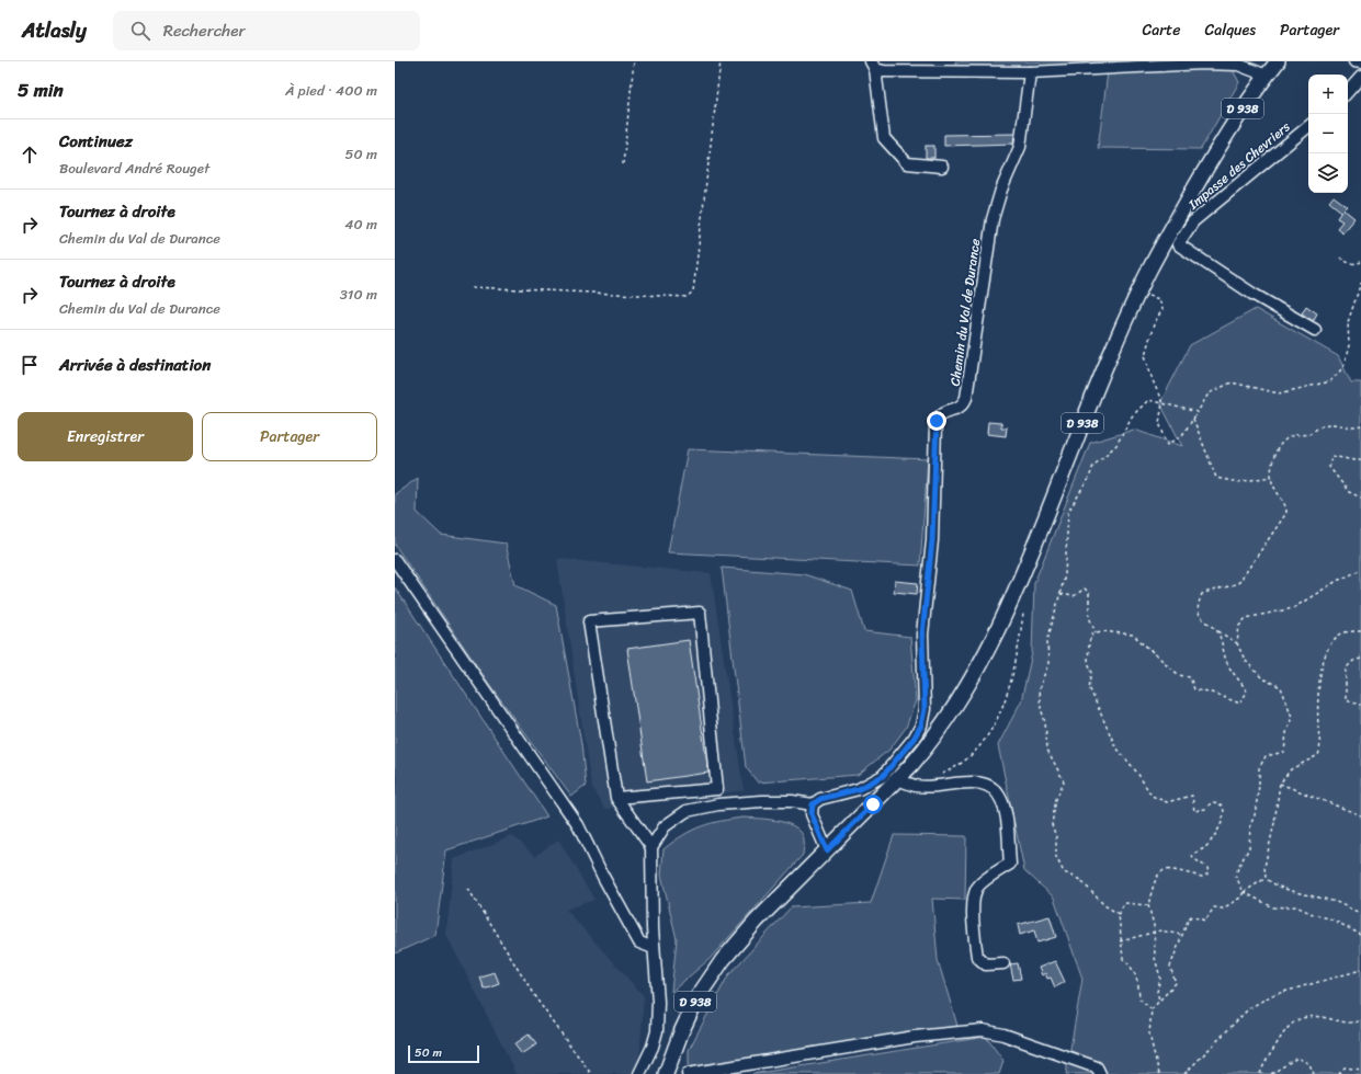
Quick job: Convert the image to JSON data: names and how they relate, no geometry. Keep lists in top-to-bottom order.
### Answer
{
  "streets": {
    "main road": ["D 938"],
    "street": ["Impasse des Chevriers", "Chemin du Val de Durance"]
  },
  "scale_bar": "50 m",
  "page": {
    "header": "Atlasly",
    "search": "Rechercher",
    "nav": ["Carte", "Calques", "Partager"],
    "heading": ["5 min", "À pied · 400 m"],
    "map_buttons": ["+", "−"],
    "list": [
      ["Continuez", "Boulevard André Rouget", "50 m"],
      ["Tournez à droite", "Chemin du Val de Durance", "40 m"],
      ["Tournez à droite", "Chemin du Val de Durance", "310 m"],
      "Arrivée à destination"
    ],
    "buttons": ["Enregistrer", "Partager"],
    "scale": "50 m"
  }
}
